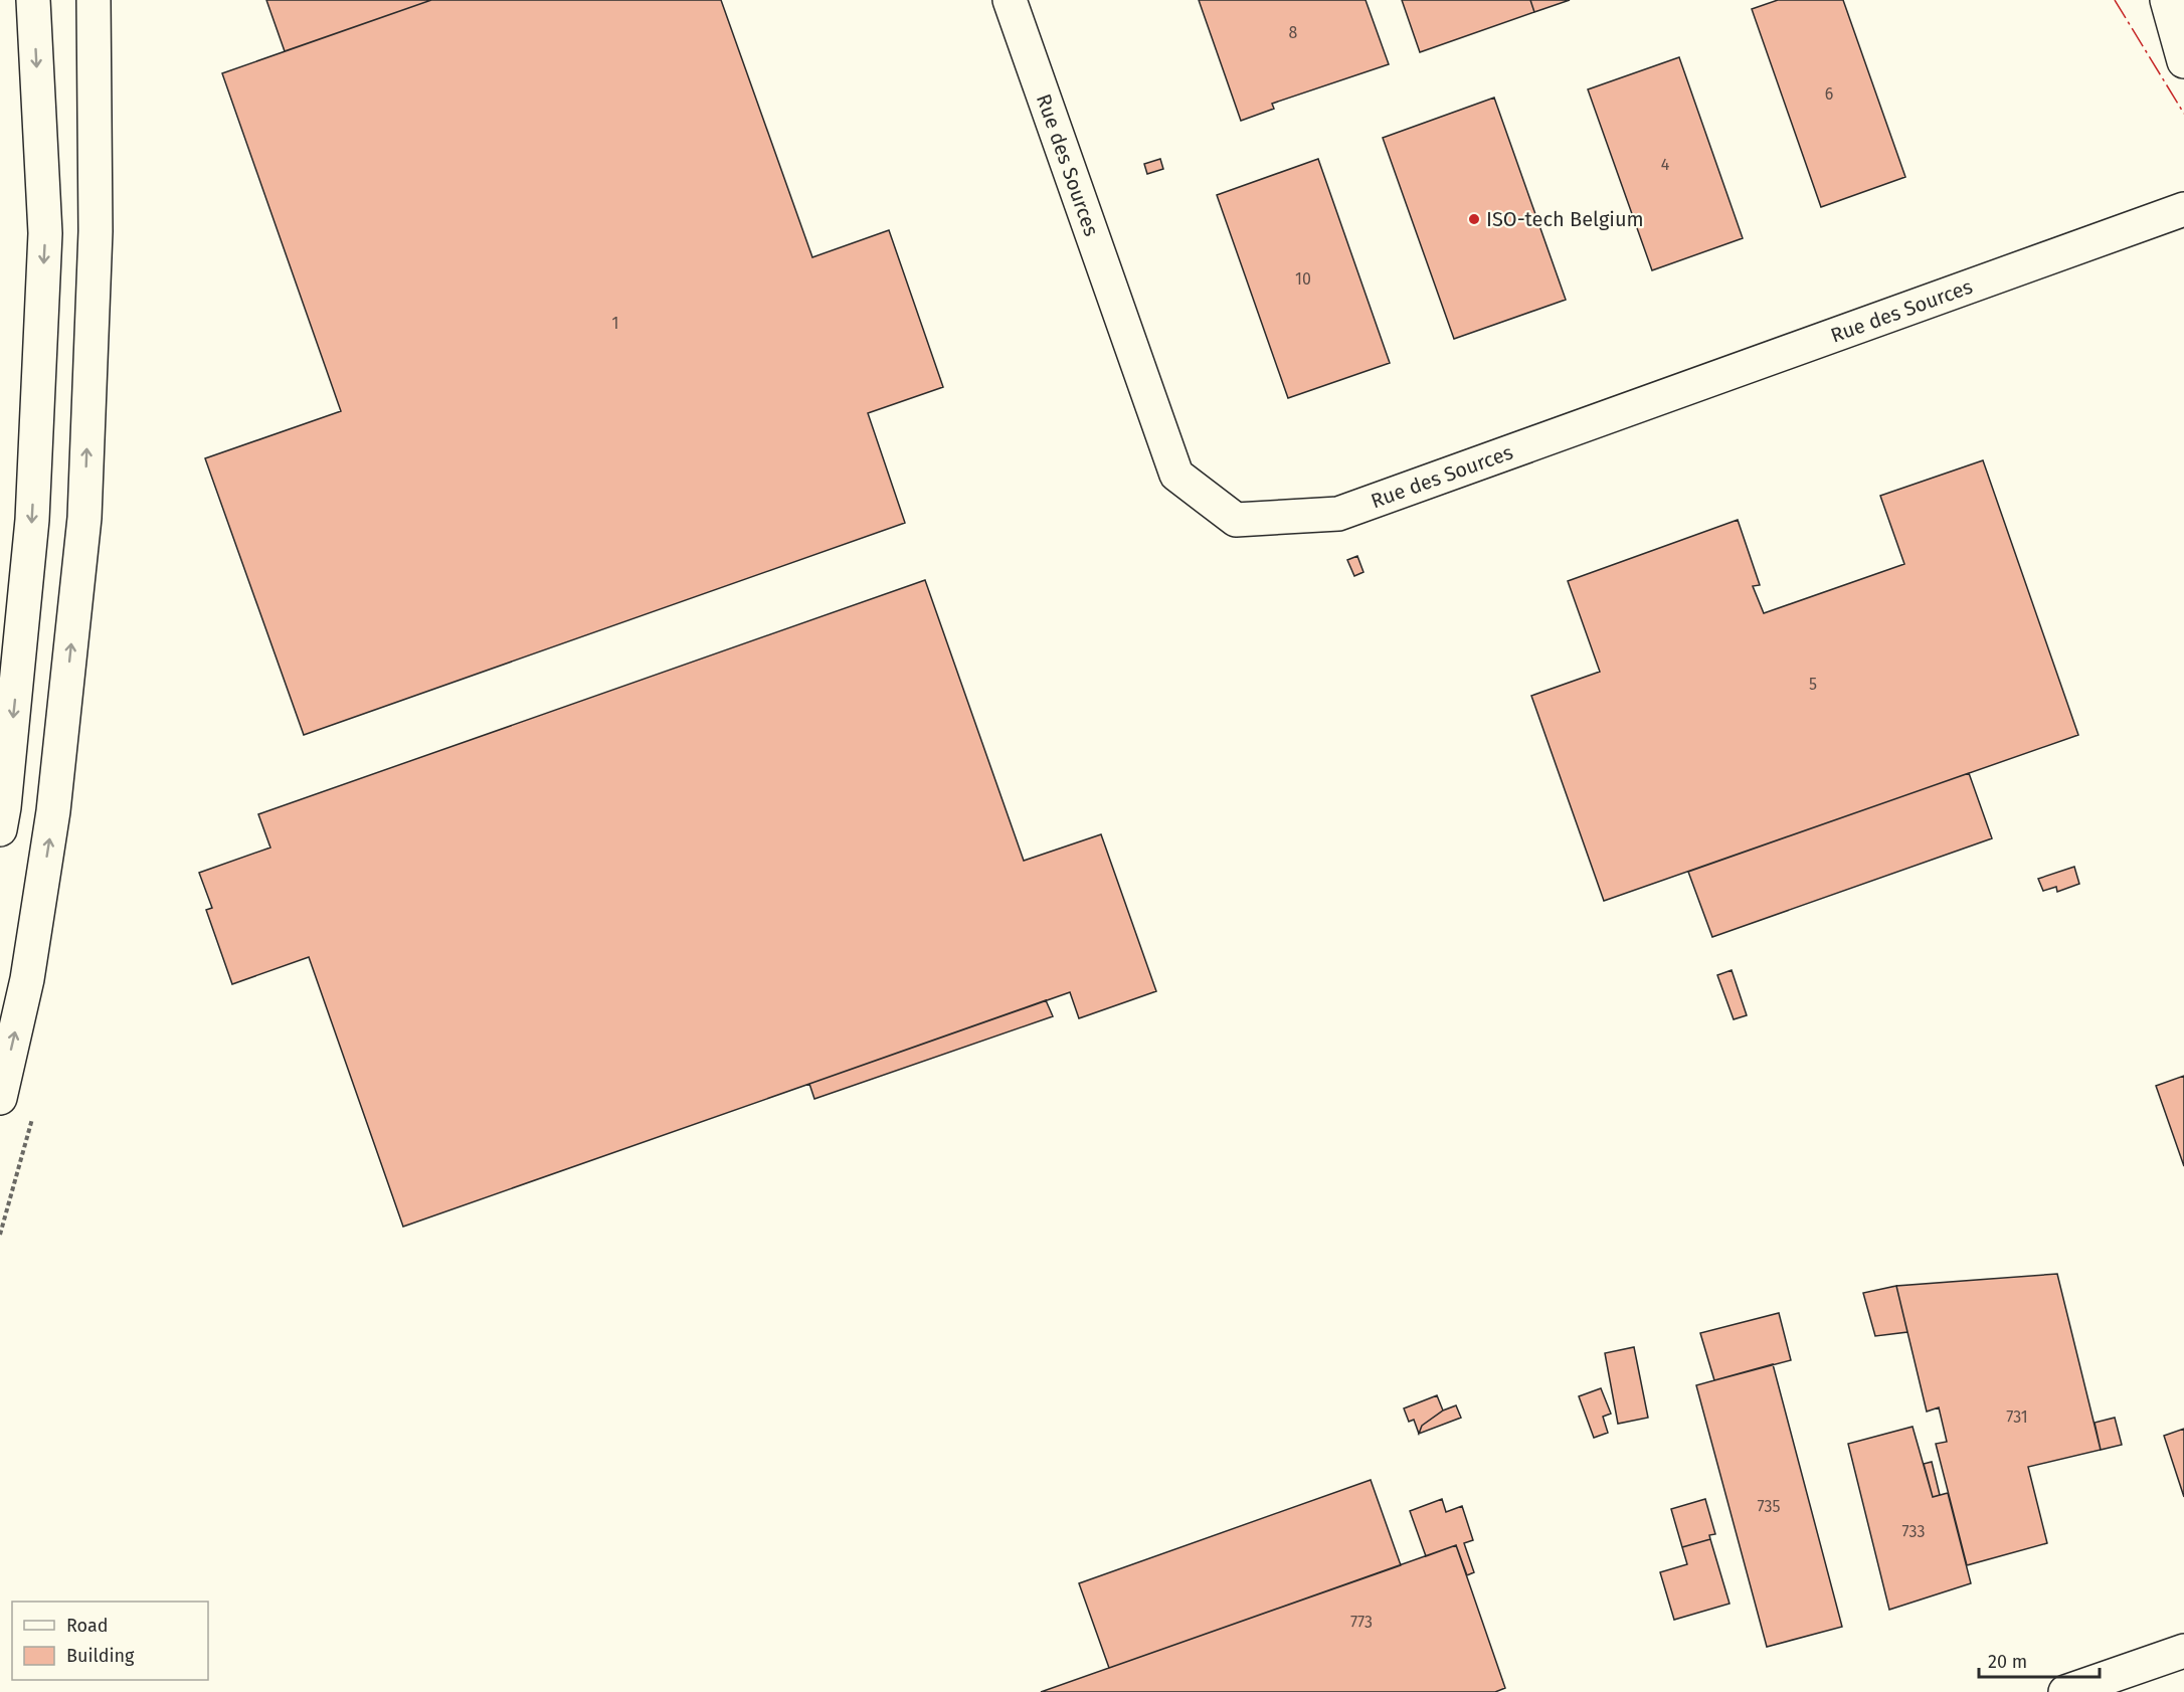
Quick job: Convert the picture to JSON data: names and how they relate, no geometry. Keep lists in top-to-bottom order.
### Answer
{
  "streets": {
    "main road": ["Rue des Sources"]
  },
  "places": ["ISO-tech Belgium"],
  "house_numbers": [
    "8",
    "6",
    "4",
    "10",
    "1",
    "5",
    "731",
    "735",
    "733",
    "773"
  ],
  "legend": ["Road", "Building"],
  "scale_bar": "20 m"
}
